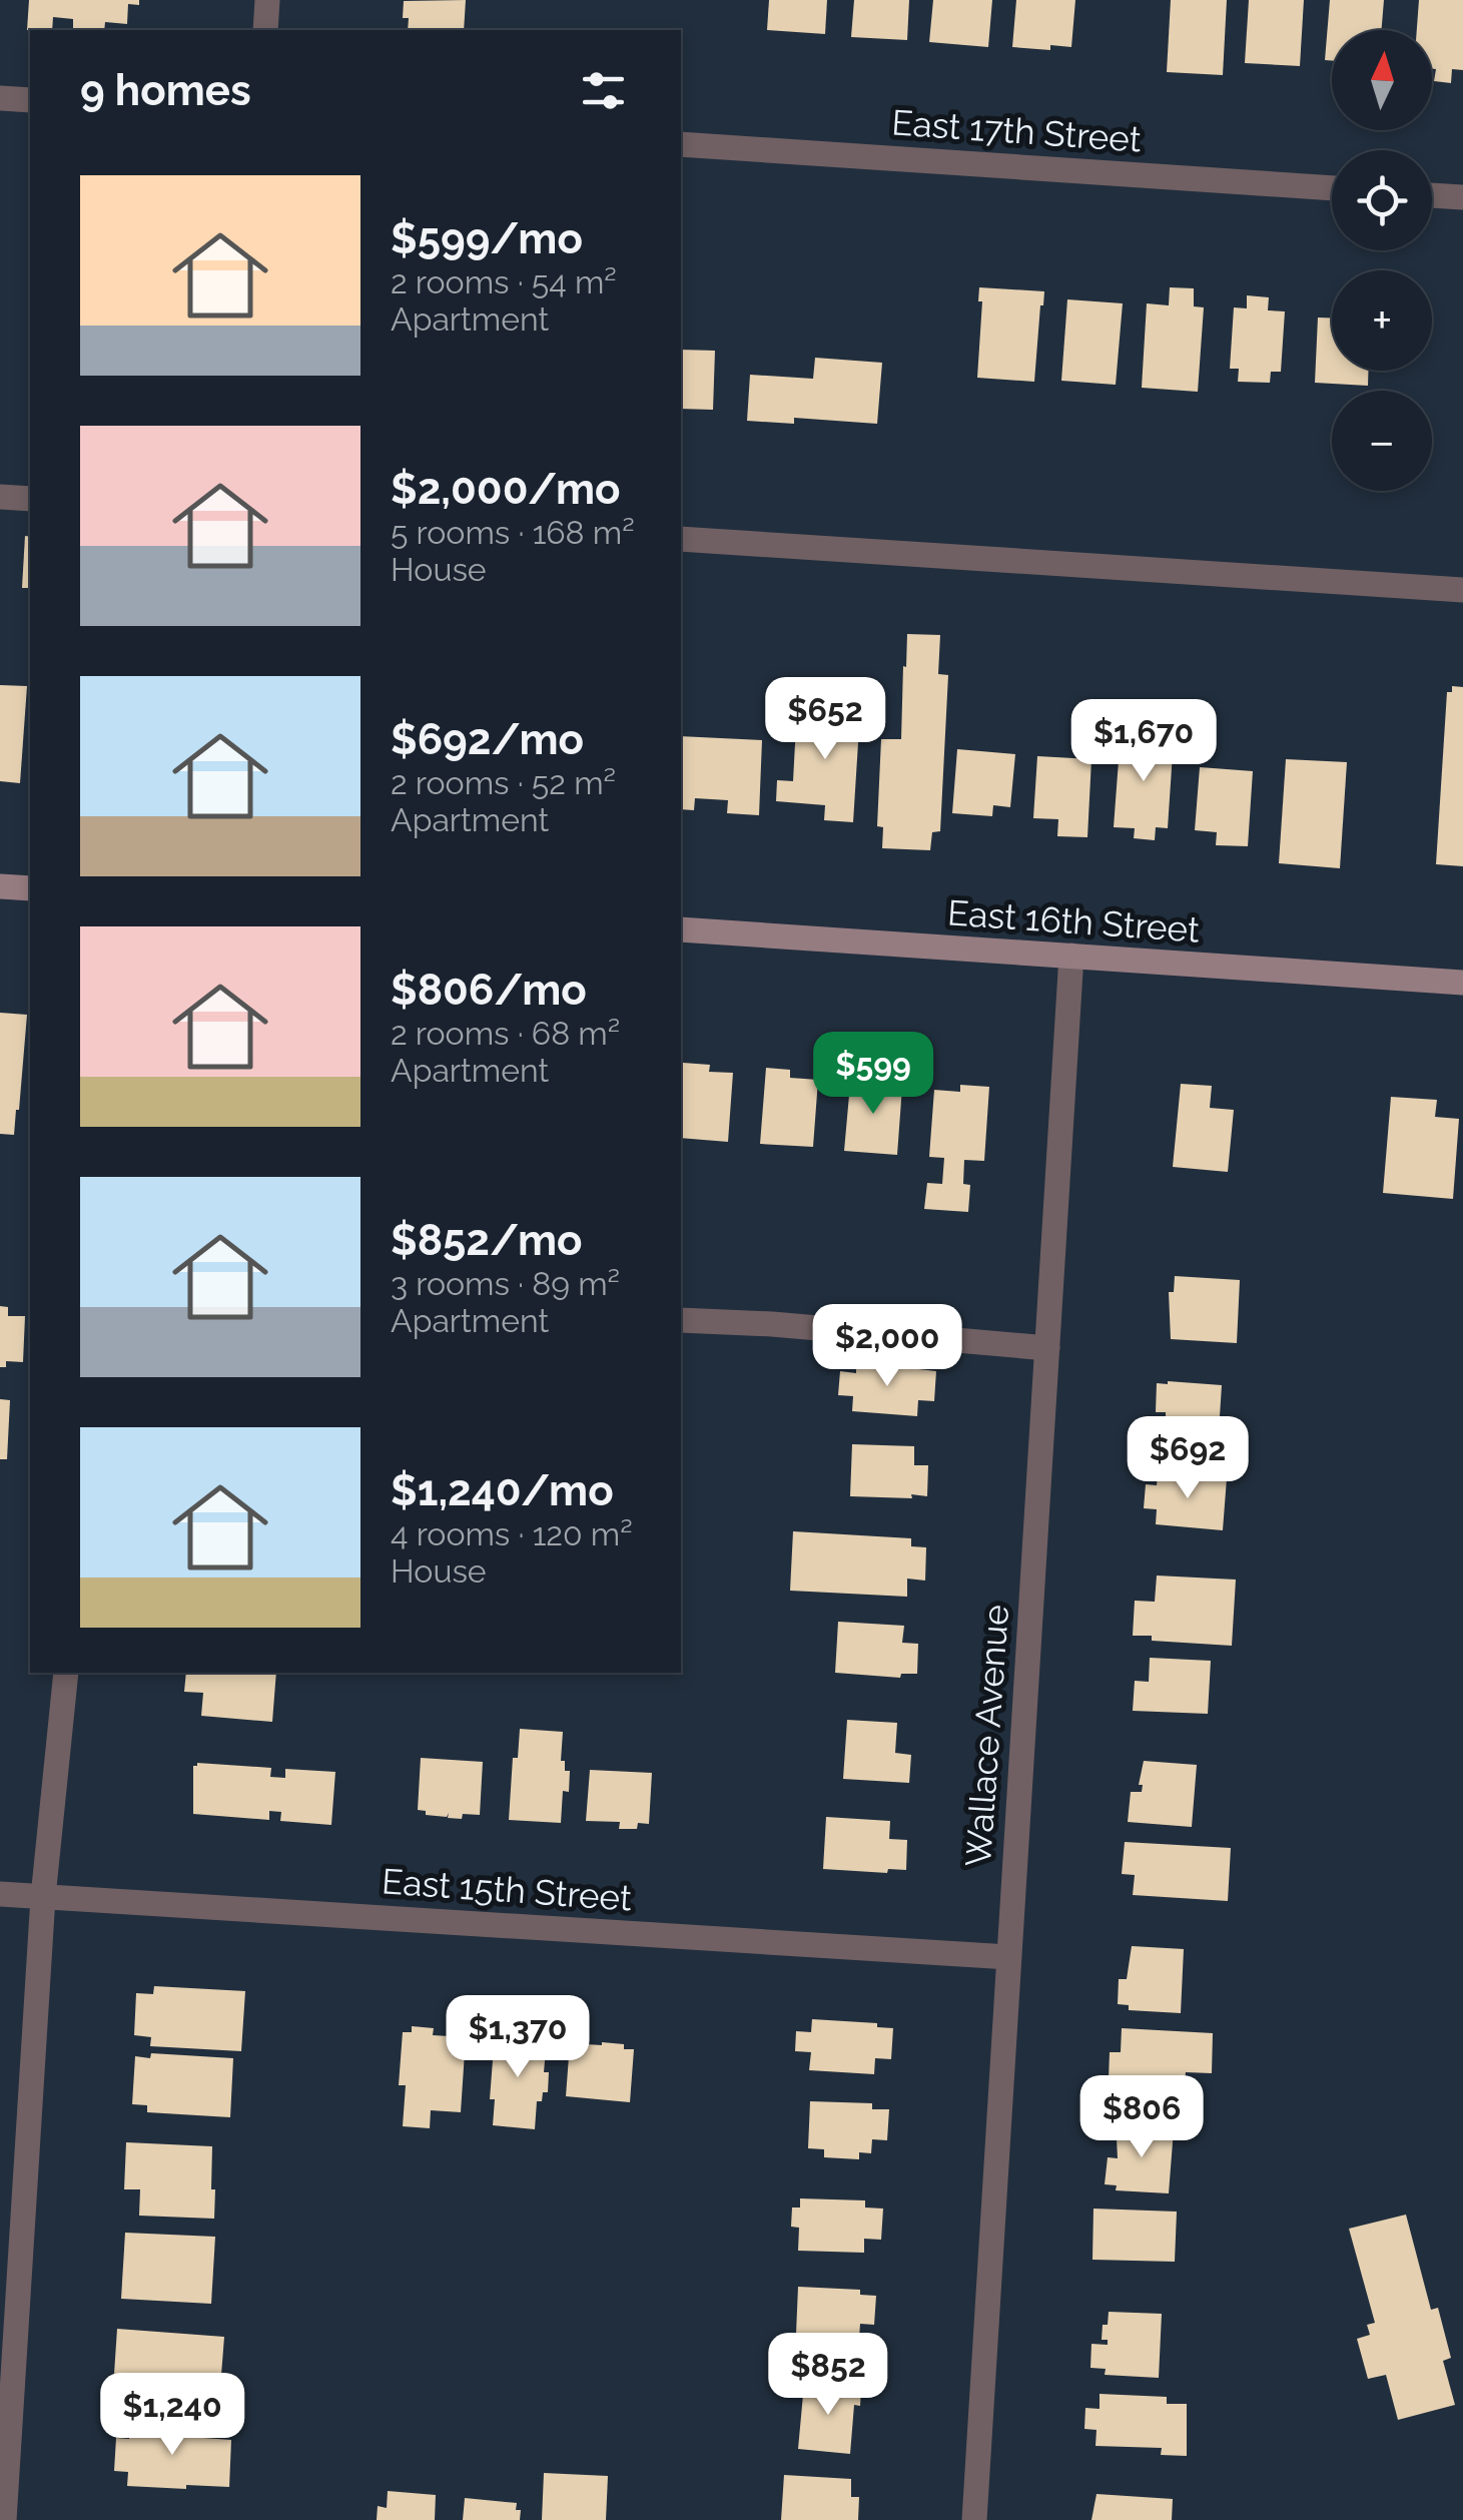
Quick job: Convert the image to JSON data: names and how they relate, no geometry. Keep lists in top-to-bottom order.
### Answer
{
  "streets": {
    "main road": ["East 16th Street"],
    "street": ["East 17th Street", "Wallace Avenue", "East 15th Street"]
  },
  "crossings": [
    ["East 16th Street", "Wallace Avenue"],
    ["Wallace Avenue", "East 15th Street"]
  ],
  "north": "top",
  "page": {
    "map_buttons": ["+", "−"],
    "heading": "9 homes",
    "list": [
      {
        "name": "$599/mo",
        "note": "2 rooms · 54 m² · Apartment"
      },
      {
        "name": "$2,000/mo",
        "note": "5 rooms · 168 m² · House"
      },
      {
        "name": "$692/mo",
        "note": "2 rooms · 52 m² · Apartment"
      },
      {
        "name": "$806/mo",
        "note": "2 rooms · 68 m² · Apartment"
      },
      {
        "name": "$852/mo",
        "note": "3 rooms · 89 m² · Apartment"
      },
      {
        "name": "$1,240/mo",
        "note": "4 rooms · 120 m² · House"
      }
    ],
    "price": [
      "$652",
      "$1,670",
      "$599",
      "$2,000",
      "$692",
      "$1,370",
      "$806",
      "$852",
      "$1,240"
    ]
  }
}
